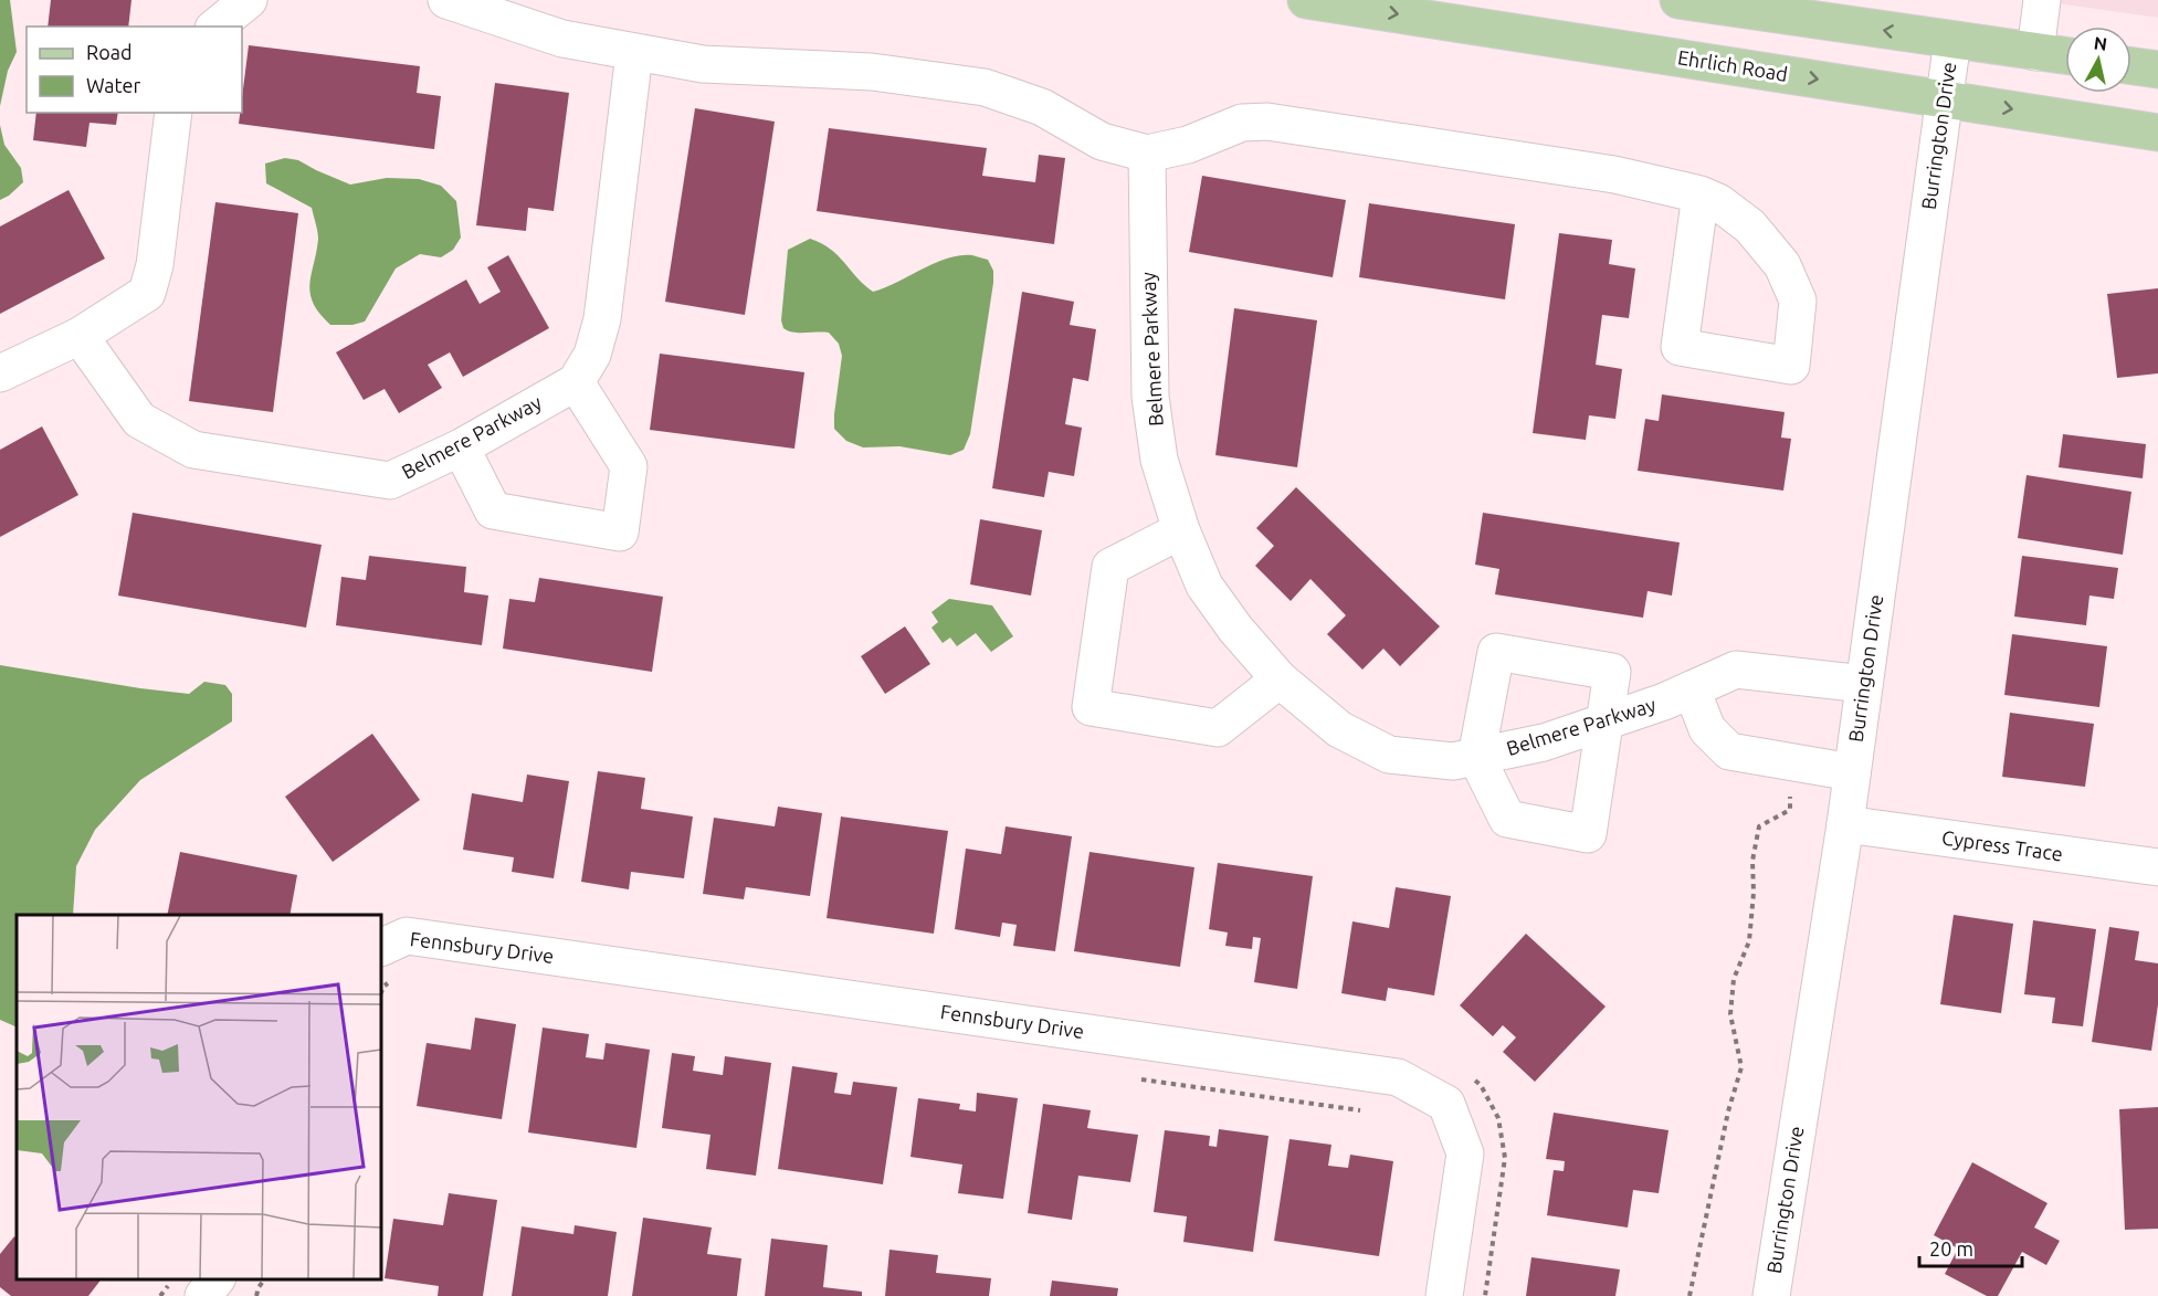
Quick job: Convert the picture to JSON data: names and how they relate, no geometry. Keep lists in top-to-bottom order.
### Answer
{
  "streets": {
    "main road": ["Ehrlich Road"],
    "street": [
      "Burrington Drive",
      "Belmere Parkway",
      "Cypress Trace",
      "Fennsbury Drive"
    ]
  },
  "crossings": [
    ["Ehrlich Road", "Burrington Drive"],
    ["Burrington Drive", "Belmere Parkway"],
    ["Burrington Drive", "Cypress Trace"]
  ],
  "legend": ["Road", "Water"],
  "scale_bar": "20 m",
  "north": "top"
}
